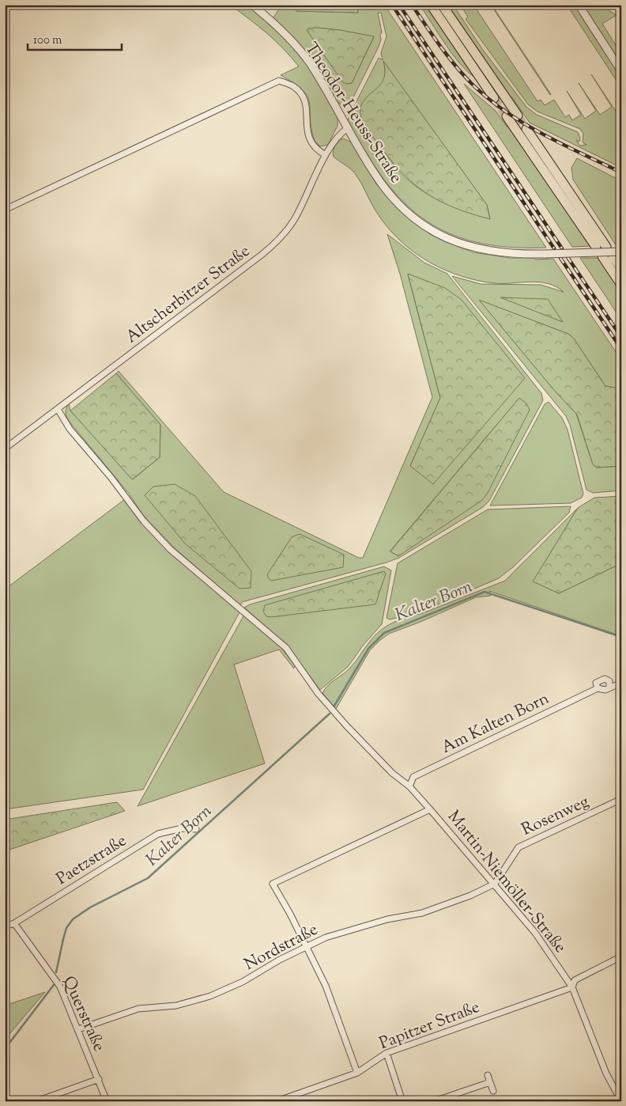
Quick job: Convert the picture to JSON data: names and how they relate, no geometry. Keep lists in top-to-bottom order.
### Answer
{
  "streets": {
    "street": [
      "Theodor-Heuss-Straße",
      "Altscherbitzer Straße",
      "Am Kalten Born",
      "Rosenweg",
      "Paetzstraße",
      "Martin-Niemöller-Straße",
      "Nordstraße",
      "Querstraße",
      "Papitzer Straße"
    ]
  },
  "crossings": [
    ["Theodor-Heuss-Straße", "Altscherbitzer Straße"],
    ["Altscherbitzer Straße", "Martin-Niemöller-Straße"],
    ["Am Kalten Born", "Martin-Niemöller-Straße"],
    ["Rosenweg", "Martin-Niemöller-Straße"],
    ["Rosenweg", "Nordstraße"],
    ["Paetzstraße", "Querstraße"],
    ["Martin-Niemöller-Straße", "Nordstraße"],
    ["Martin-Niemöller-Straße", "Papitzer Straße"],
    ["Nordstraße", "Querstraße"]
  ],
  "water": ["Kalter Born"],
  "scale_bar": "100 m"
}
